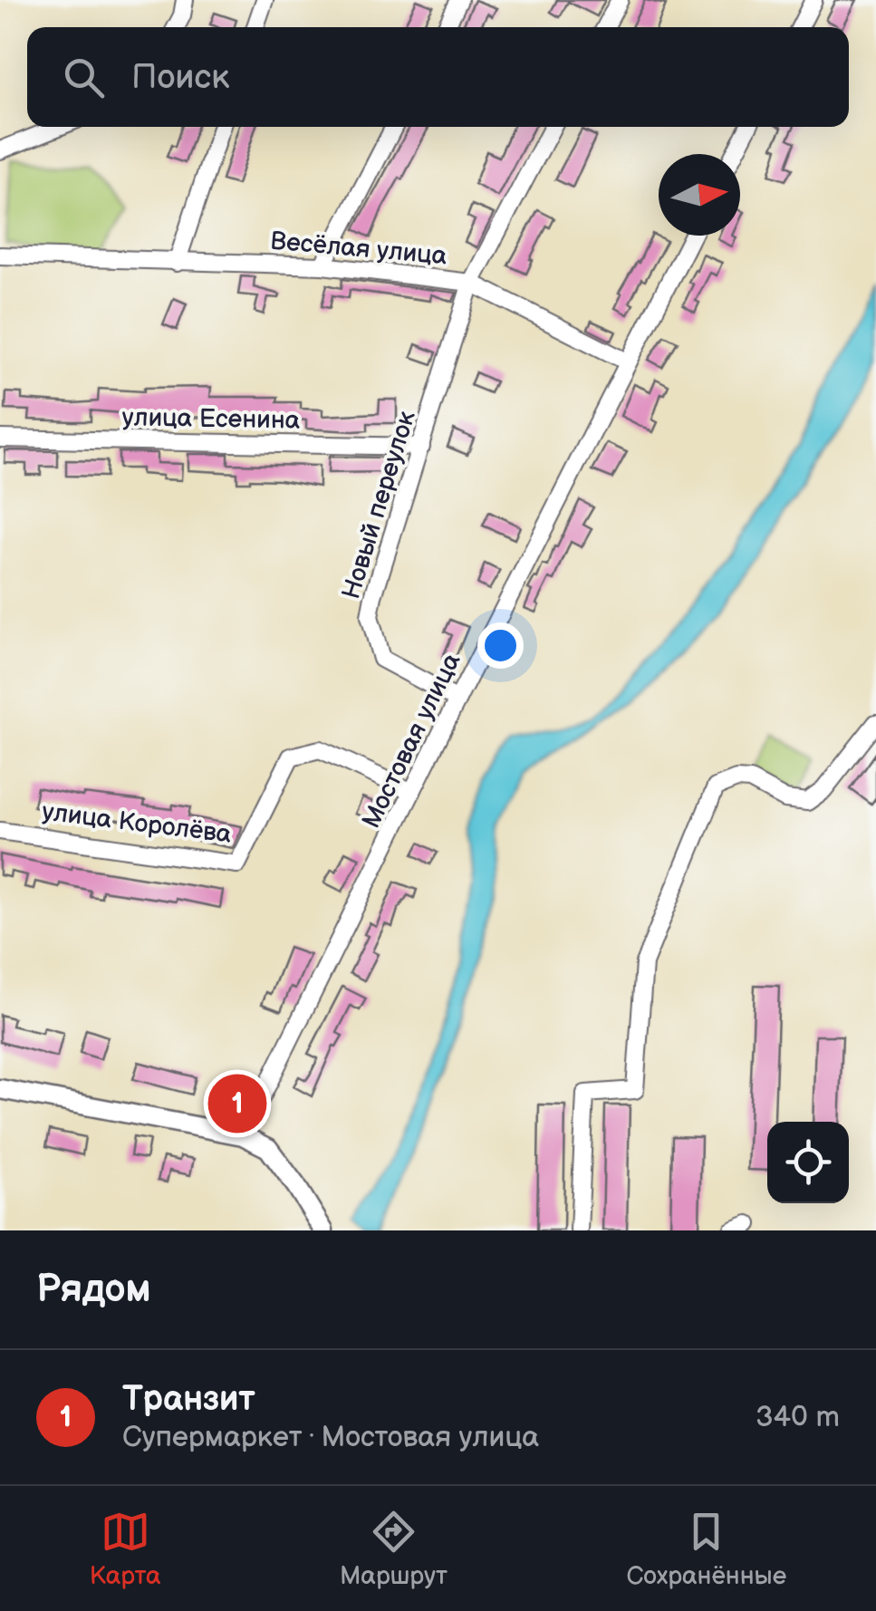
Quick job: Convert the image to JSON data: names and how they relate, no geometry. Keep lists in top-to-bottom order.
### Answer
{
  "streets": {
    "street": [
      "Весёлая улица",
      "улица Есенина",
      "Новый переулок",
      "Мостовая улица",
      "улица Королёва"
    ]
  },
  "crossings": [
    ["Весёлая улица", "Новый переулок"],
    ["Весёлая улица", "Мостовая улица"],
    ["улица Есенина", "Новый переулок"],
    ["Новый переулок", "Мостовая улица"],
    ["Мостовая улица", "улица Королёва"]
  ],
  "north": "right",
  "page": {
    "search": "Поиск",
    "pins": "1",
    "heading": "Рядом",
    "list": [
      {
        "mark": "1",
        "name": "Транзит",
        "note": "Супермаркет · Мостовая улица",
        "value": "340 m"
      }
    ],
    "nav": ["Карта", "Маршрут", "Сохранённые"]
  }
}
